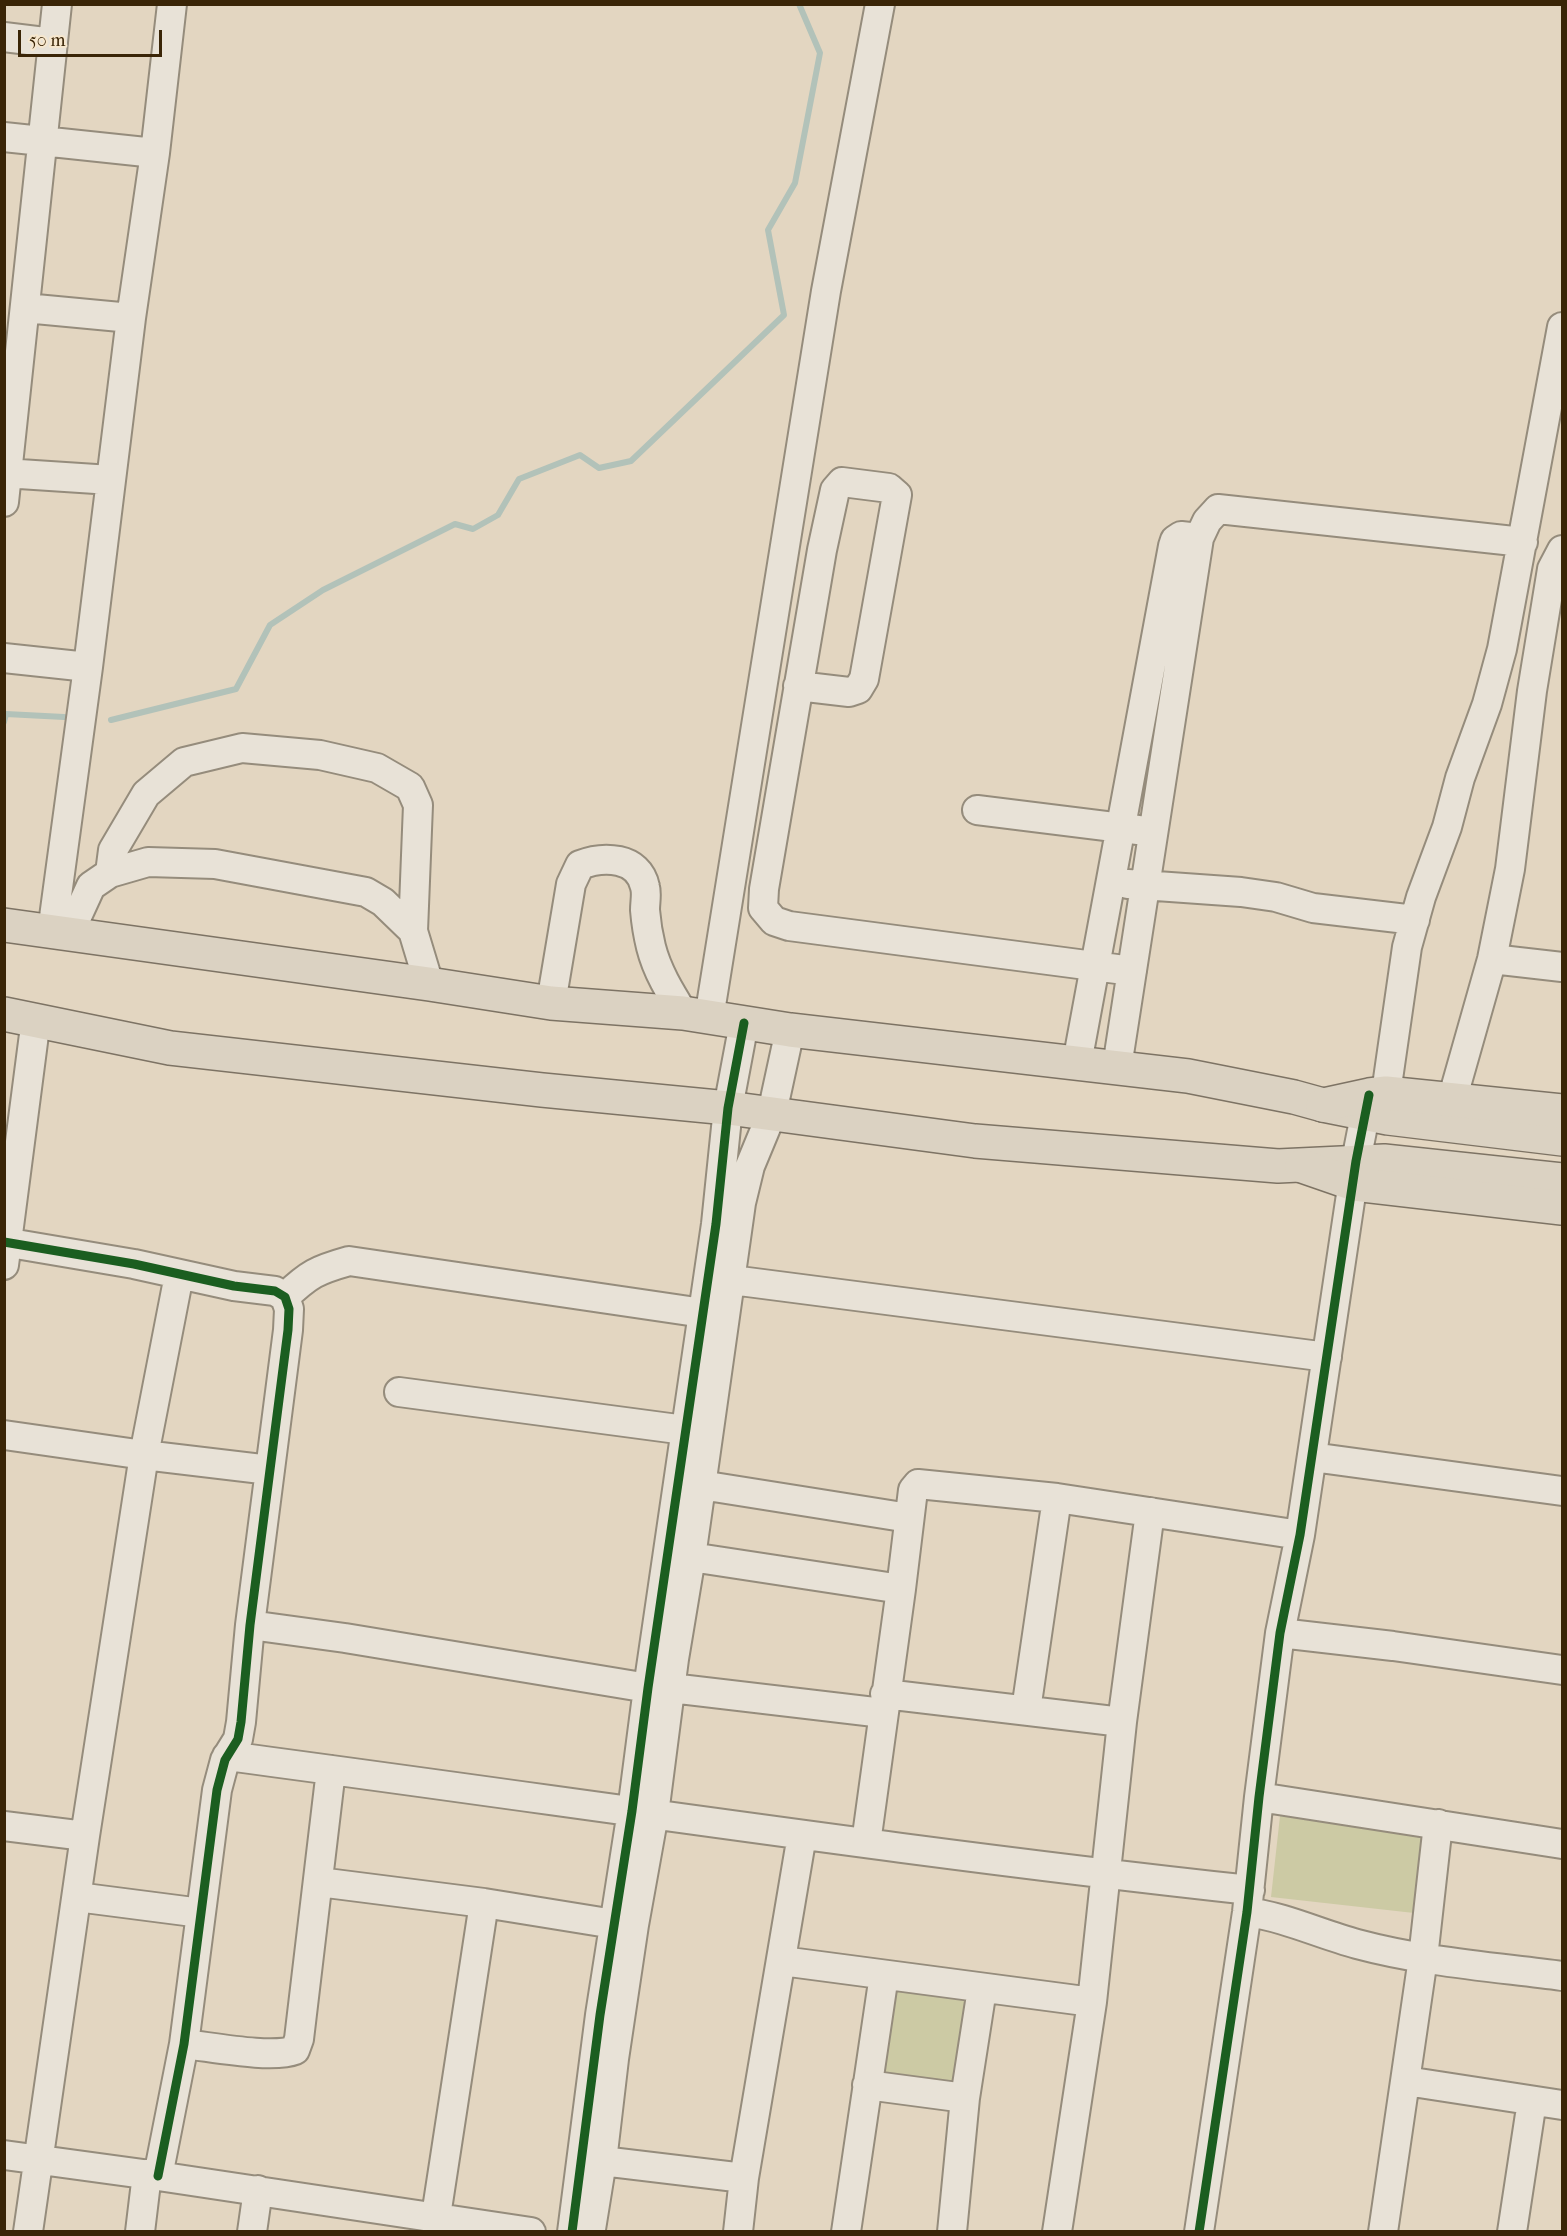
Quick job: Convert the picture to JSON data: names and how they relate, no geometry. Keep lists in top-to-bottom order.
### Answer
{
  "scale_bar": "50 m"
}
